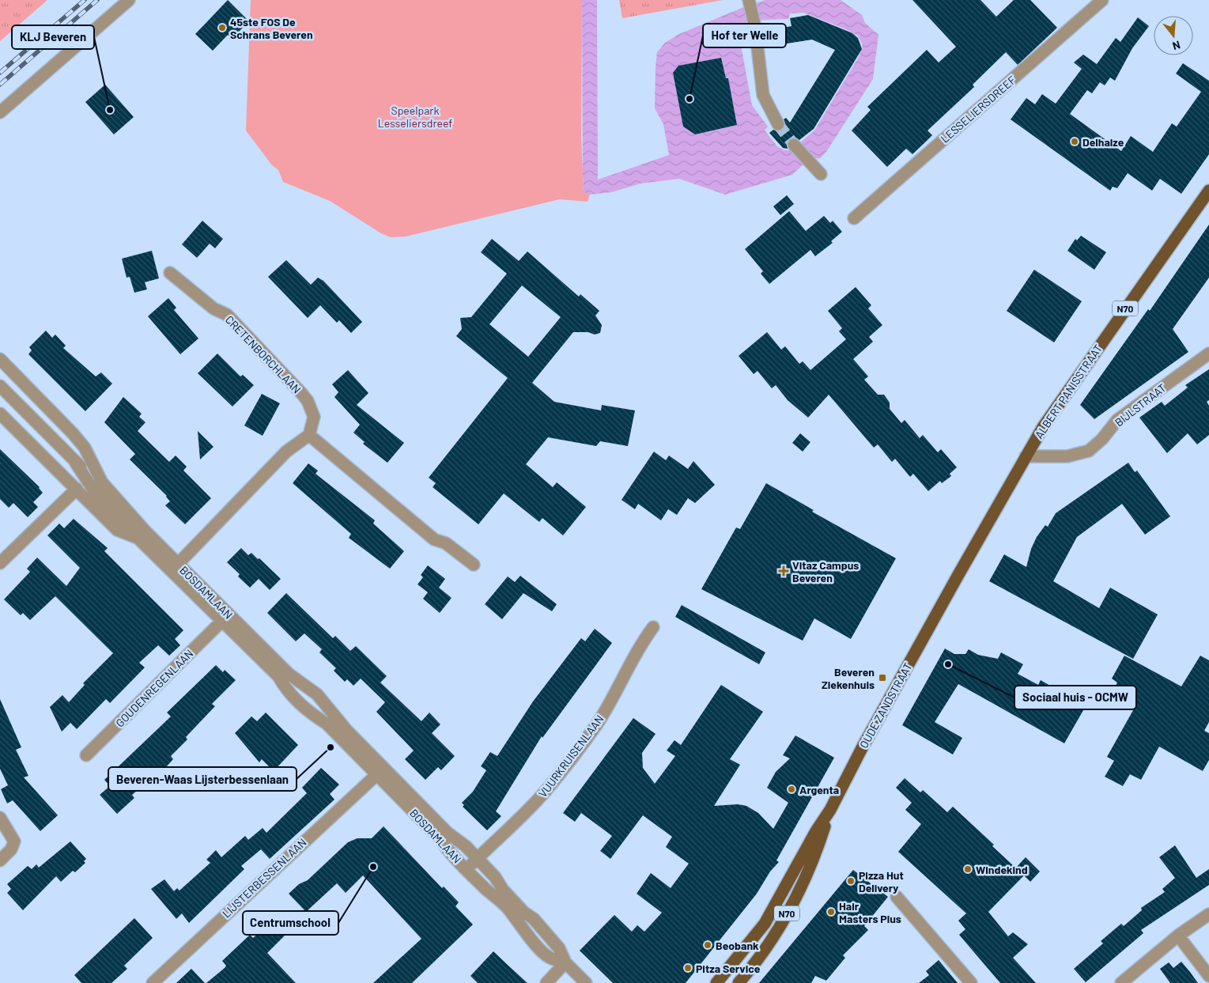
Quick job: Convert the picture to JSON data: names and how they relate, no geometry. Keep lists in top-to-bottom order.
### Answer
{
  "streets": {
    "main road": ["N70", "ALBERT PANISSTRAAT", "OUDE ZANDSTRAAT"],
    "street": [
      "LESSELIERSDREEF",
      "CRETENBORCHLAAN",
      "BIJLSTRAAT",
      "BOSDAMLAAN",
      "GOUDENREGENLAAN",
      "VUURKRUISENLAAN",
      "LIJSTERBESSENLAAN"
    ]
  },
  "crossings": [
    ["ALBERT PANISSTRAAT", "BIJLSTRAAT"],
    ["ALBERT PANISSTRAAT", "OUDE ZANDSTRAAT"],
    ["BOSDAMLAAN", "GOUDENREGENLAAN"],
    ["BOSDAMLAAN", "VUURKRUISENLAAN"],
    ["BOSDAMLAAN", "LIJSTERBESSENLAAN"]
  ],
  "parks": ["Speelpark Lesseliersdreef"],
  "places": {
    "other": [
      "45ste FOS De Schrans Beveren",
      "Hof ter Welle",
      "KLJ Beveren",
      "Delhaize",
      "Sociaal huis - OCMW",
      "Beveren-Waas Lijsterbessenlaan",
      "Argenta",
      "Centrumschool",
      "Windekind",
      "Pizza Hut Delivery",
      "Hair Masters Plus",
      "Beobank",
      "Pitza Service"
    ],
    "health": ["Vitaz Campus Beveren"],
    "transit": ["Beveren Ziekenhuis"]
  },
  "north": "bottom"
}
